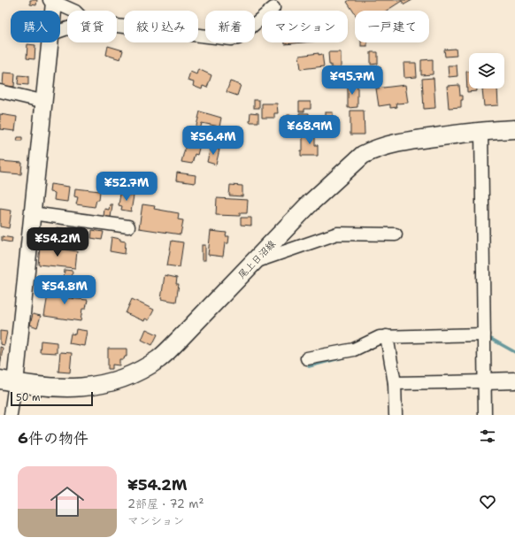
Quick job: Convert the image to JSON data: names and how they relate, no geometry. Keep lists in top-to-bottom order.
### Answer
{
  "streets": {
    "main road": ["尾上日沼線"]
  },
  "scale_bar": "50 m",
  "page": {
    "chip": [
      "購入",
      "賃貸",
      "絞り込み",
      "新着",
      "マンション",
      "一戸建て"
    ],
    "price": [
      "¥95.7M",
      "¥68.9M",
      "¥56.4M",
      "¥52.7M",
      "¥54.2M",
      "¥54.8M"
    ],
    "scale": "50 m",
    "heading": "6件の物件",
    "list": [
      {
        "name": "¥54.2M",
        "note": "2部屋 · 72 m² · マンション"
      }
    ]
  }
}
